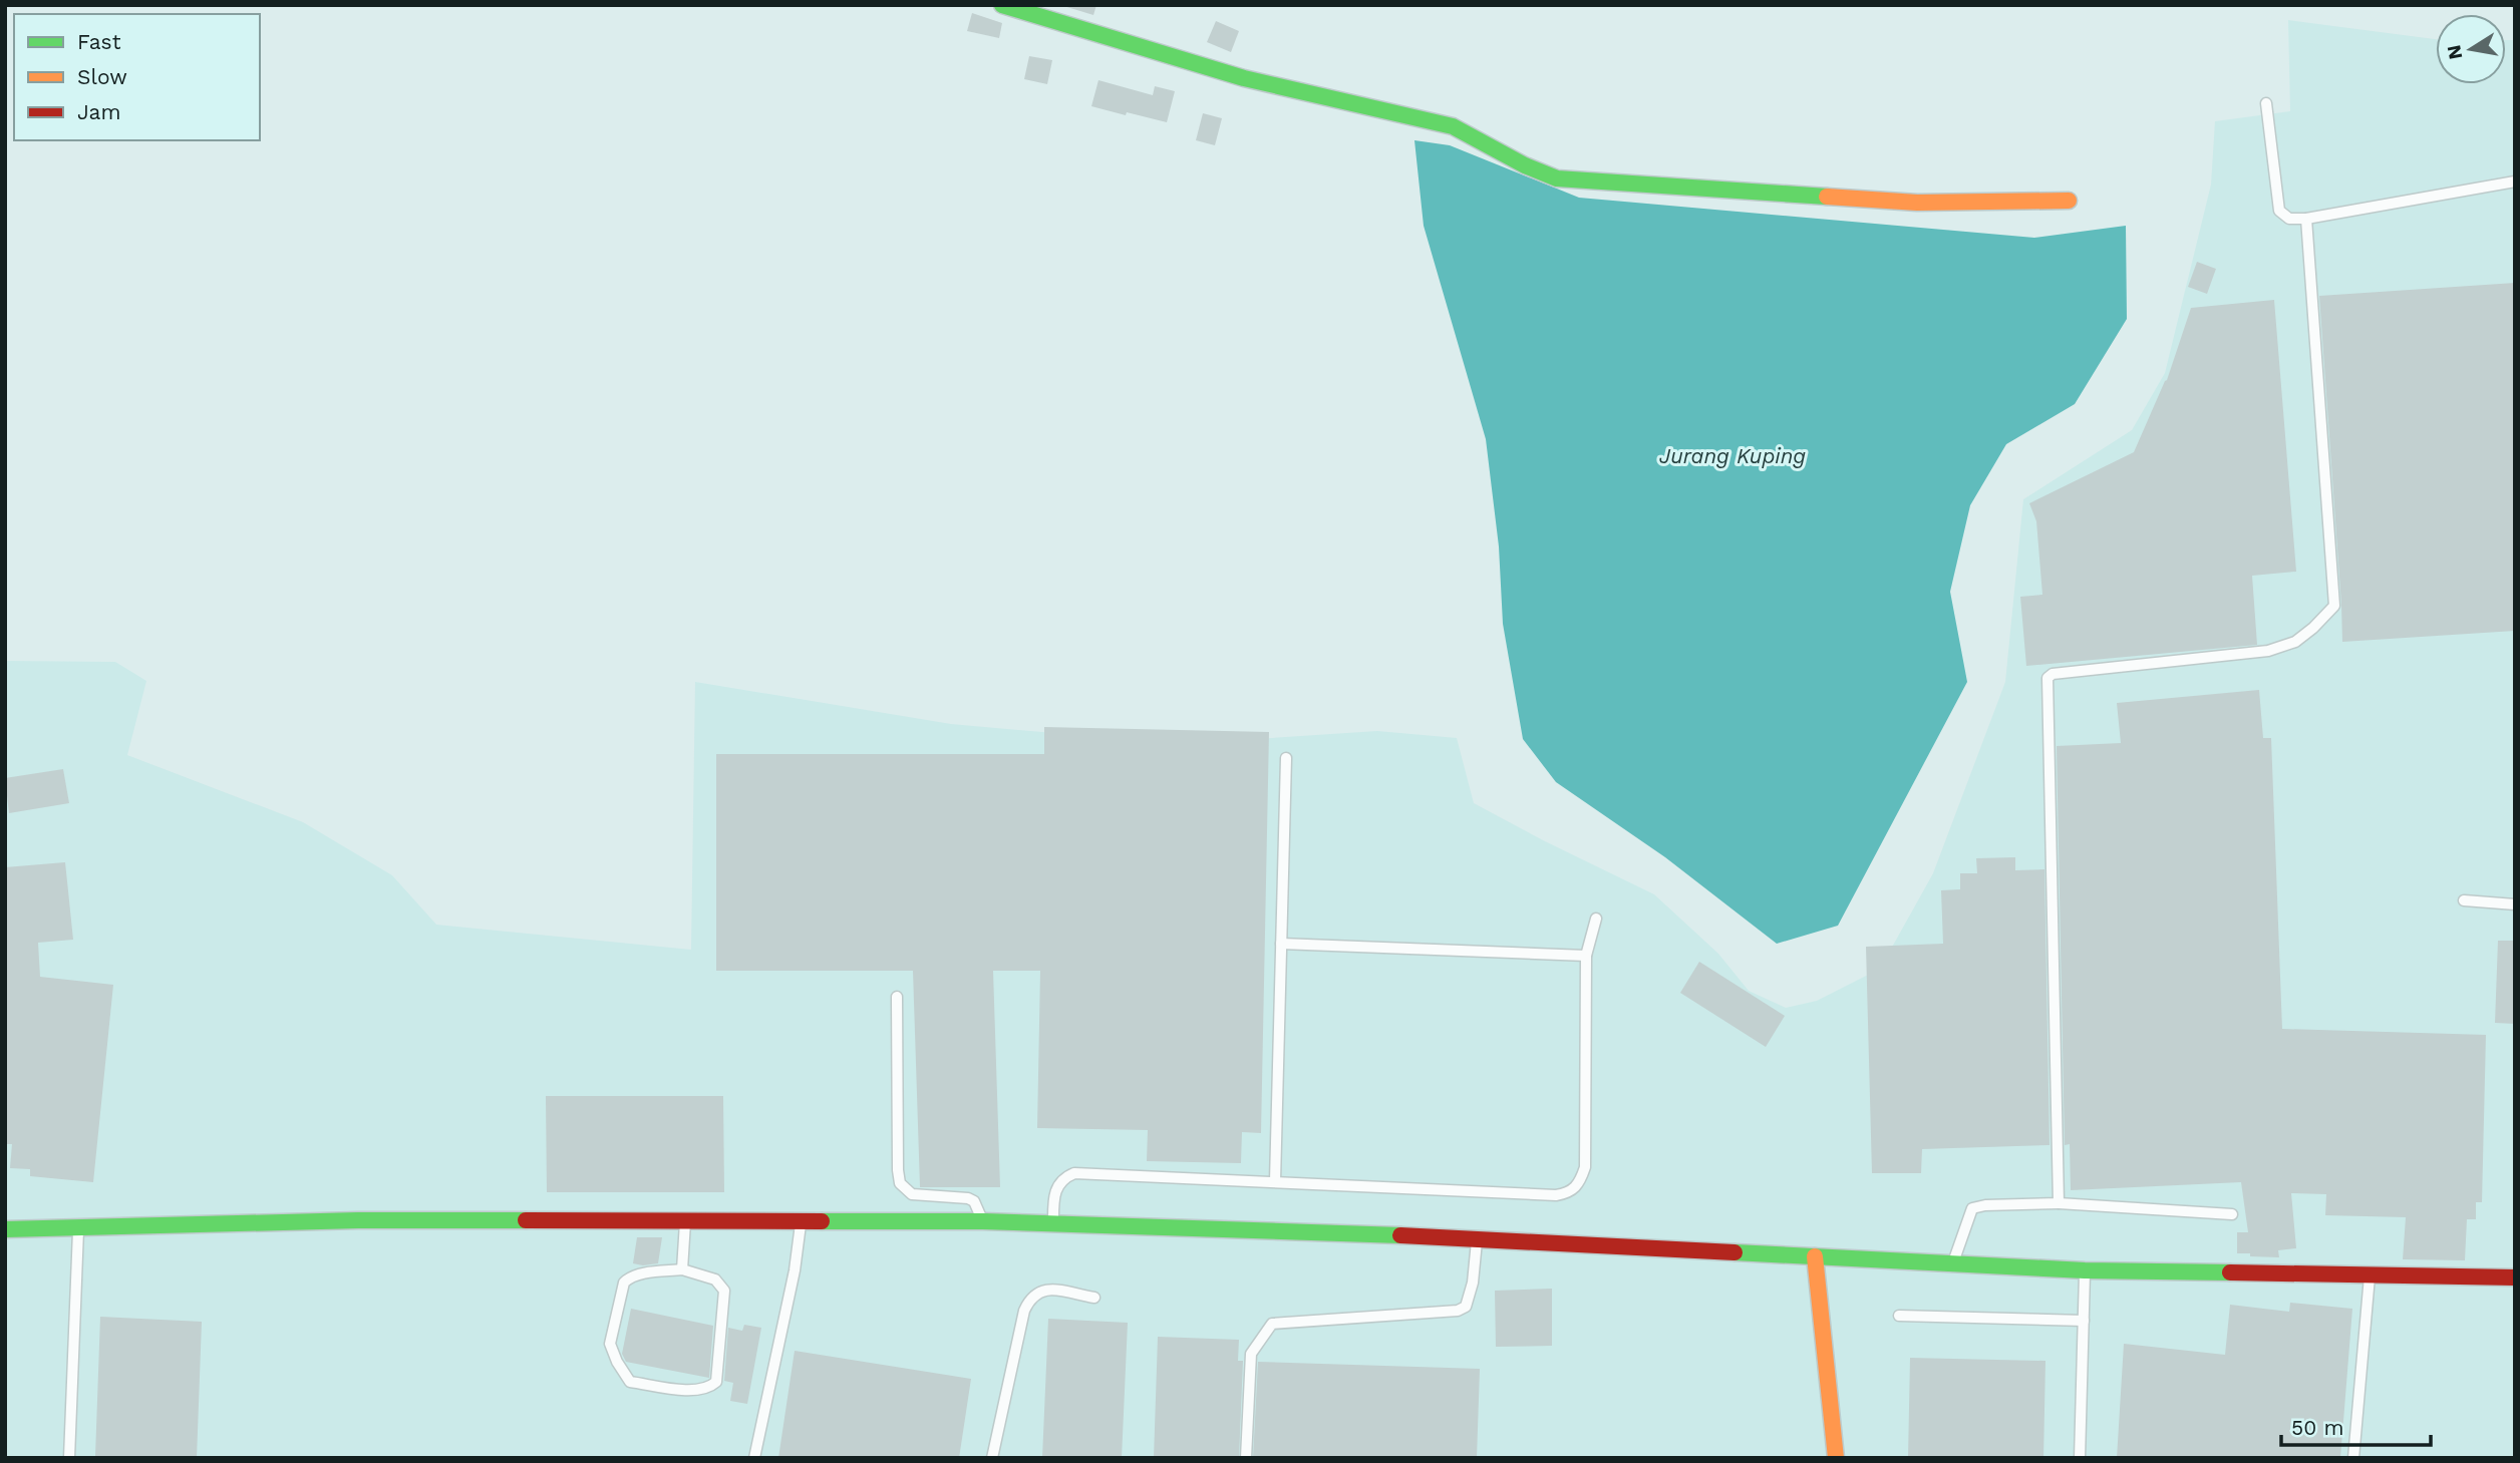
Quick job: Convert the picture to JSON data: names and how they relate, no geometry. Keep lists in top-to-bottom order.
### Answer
{
  "water": ["Jurang Kuping"],
  "legend": ["Fast", "Slow", "Jam"],
  "scale_bar": "50 m",
  "north": "left"
}
